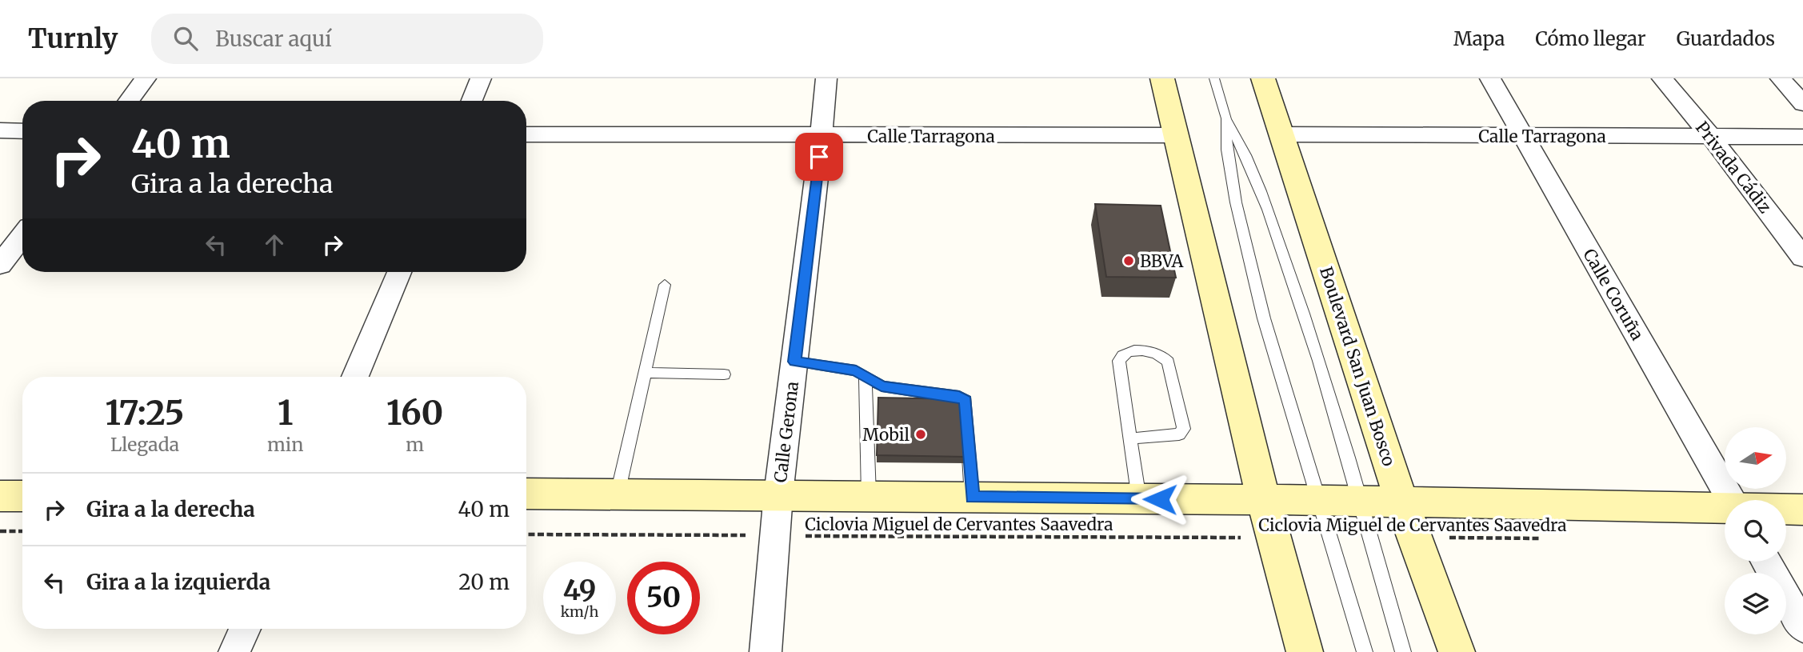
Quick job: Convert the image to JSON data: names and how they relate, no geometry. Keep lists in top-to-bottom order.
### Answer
{
  "streets": {
    "street": [
      "Calle Tarragona",
      "Privada Cádiz",
      "Calle Coruña",
      "Boulevard San Juan Bosco",
      "Calle Gerona"
    ],
    "path": ["Ciclovia Miguel de Cervantes Saavedra"]
  },
  "crossings": [
    ["Calle Tarragona", "Privada Cádiz"],
    ["Calle Tarragona", "Calle Coruña"],
    ["Calle Tarragona", "Boulevard San Juan Bosco"],
    ["Calle Tarragona", "Calle Gerona"],
    ["Boulevard San Juan Bosco", "Ciclovia Miguel de Cervantes Saavedra"],
    ["Calle Gerona", "Ciclovia Miguel de Cervantes Saavedra"]
  ],
  "places": ["BBVA", "Mobil"],
  "north": "right",
  "page": {
    "header": "Turnly",
    "search": "Buscar aquí",
    "nav": ["Mapa", "Cómo llegar", "Guardados"],
    "turn": ["40 m", "Gira a la derecha"],
    "eta": [
      "17:25",
      "Llegada",
      "1",
      "min",
      "160",
      "m"
    ],
    "list": [
      {
        "name": "Gira a la derecha",
        "value": "40 m"
      },
      {
        "name": "Gira a la izquierda",
        "value": "20 m"
      }
    ],
    "speed": "49 km/h",
    "limit": "50"
  }
}
